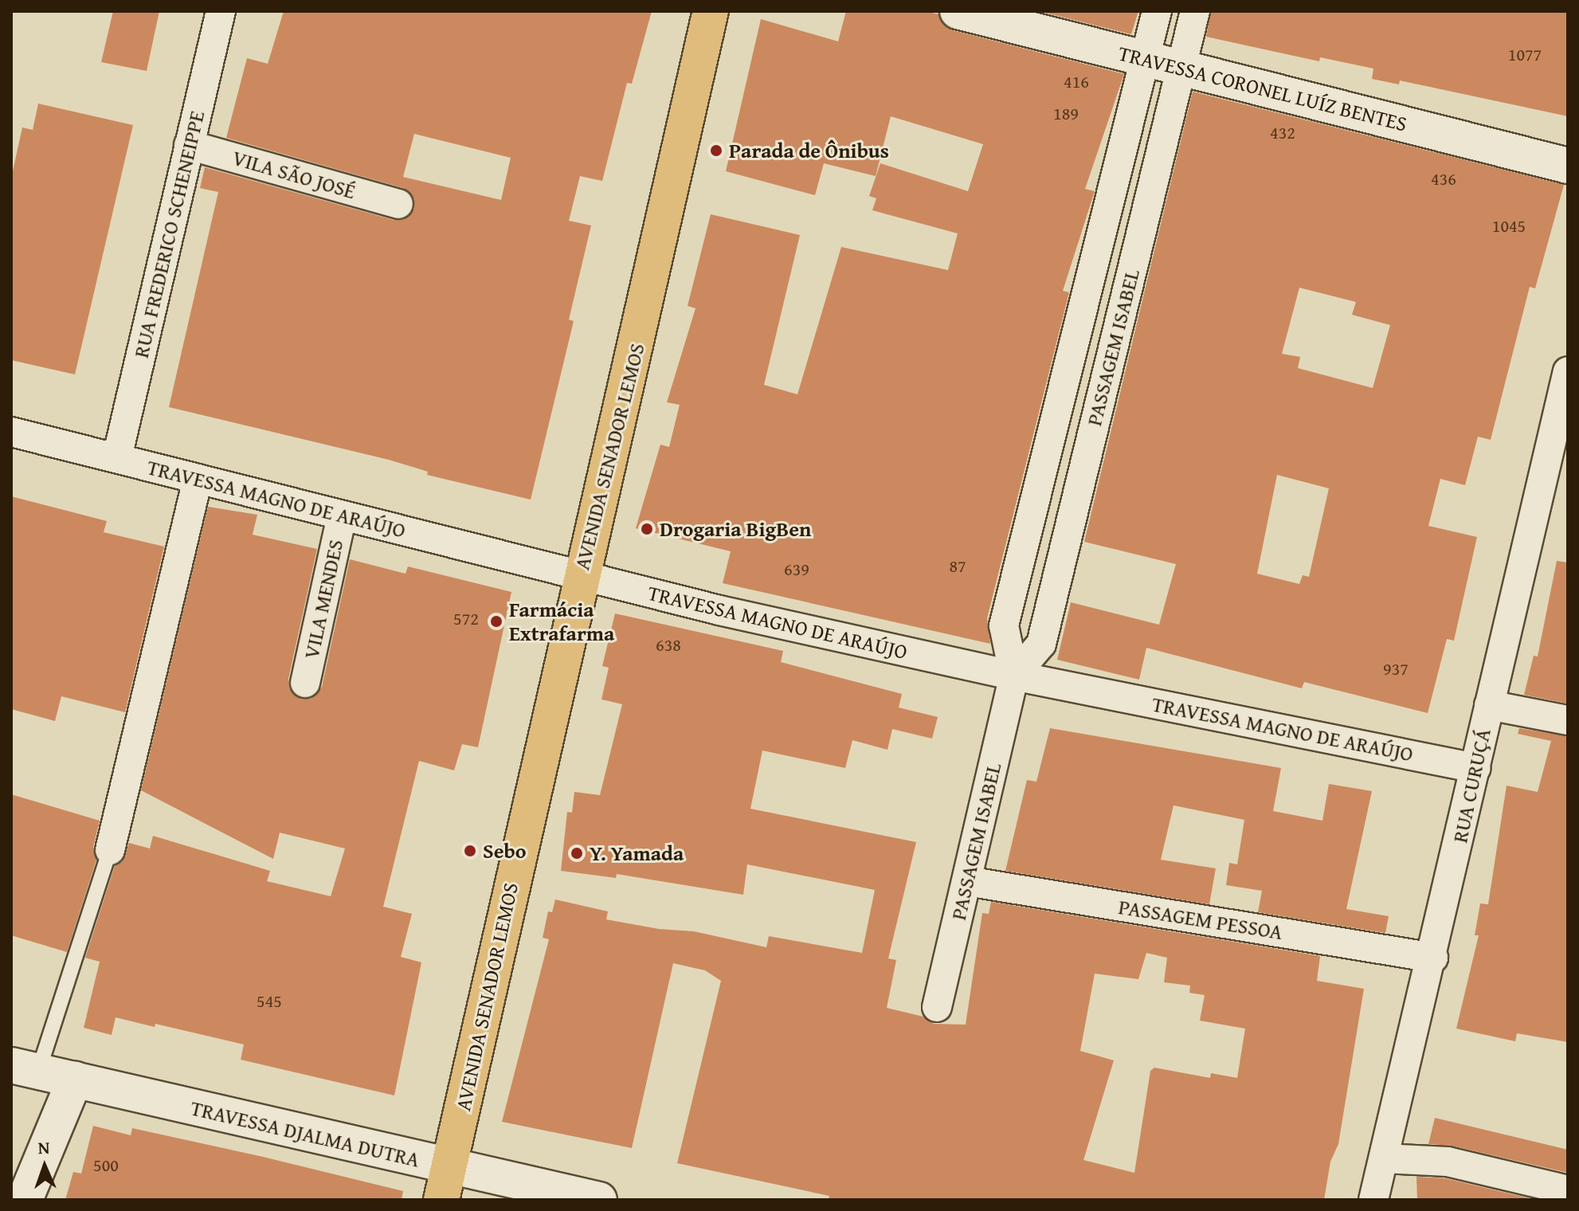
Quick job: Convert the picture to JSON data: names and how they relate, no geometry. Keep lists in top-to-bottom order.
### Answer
{
  "streets": {
    "main road": ["AVENIDA SENADOR LEMOS"],
    "street": [
      "TRAVESSA CORONEL LUÍZ BENTES",
      "VILA SÃO JOSÉ",
      "RUA FREDERICO SCHENEIPPE",
      "PASSAGEM ISABEL",
      "TRAVESSA MAGNO DE ARAÚJO",
      "VILA MENDES",
      "RUA CURUÇÁ",
      "PASSAGEM PESSOA",
      "TRAVESSA DJALMA DUTRA"
    ]
  },
  "crossings": [
    ["TRAVESSA CORONEL LUÍZ BENTES", "PASSAGEM ISABEL"],
    ["VILA SÃO JOSÉ", "RUA FREDERICO SCHENEIPPE"],
    ["RUA FREDERICO SCHENEIPPE", "TRAVESSA MAGNO DE ARAÚJO"],
    ["PASSAGEM ISABEL", "TRAVESSA MAGNO DE ARAÚJO"],
    ["PASSAGEM ISABEL", "PASSAGEM PESSOA"],
    ["AVENIDA SENADOR LEMOS", "TRAVESSA MAGNO DE ARAÚJO"],
    ["AVENIDA SENADOR LEMOS", "TRAVESSA DJALMA DUTRA"],
    ["TRAVESSA MAGNO DE ARAÚJO", "VILA MENDES"],
    ["TRAVESSA MAGNO DE ARAÚJO", "RUA CURUÇÁ"],
    ["RUA CURUÇÁ", "PASSAGEM PESSOA"]
  ],
  "places": [
    "Parada de Ônibus",
    "Drogaria BigBen",
    "Farmácia Extrafarma",
    "Sebo",
    "Y. Yamada"
  ],
  "house_numbers": [
    "1077",
    "416",
    "189",
    "432",
    "436",
    "1045",
    "87",
    "639",
    "572",
    "638",
    "937",
    "545",
    "500"
  ],
  "north": "top"
}
